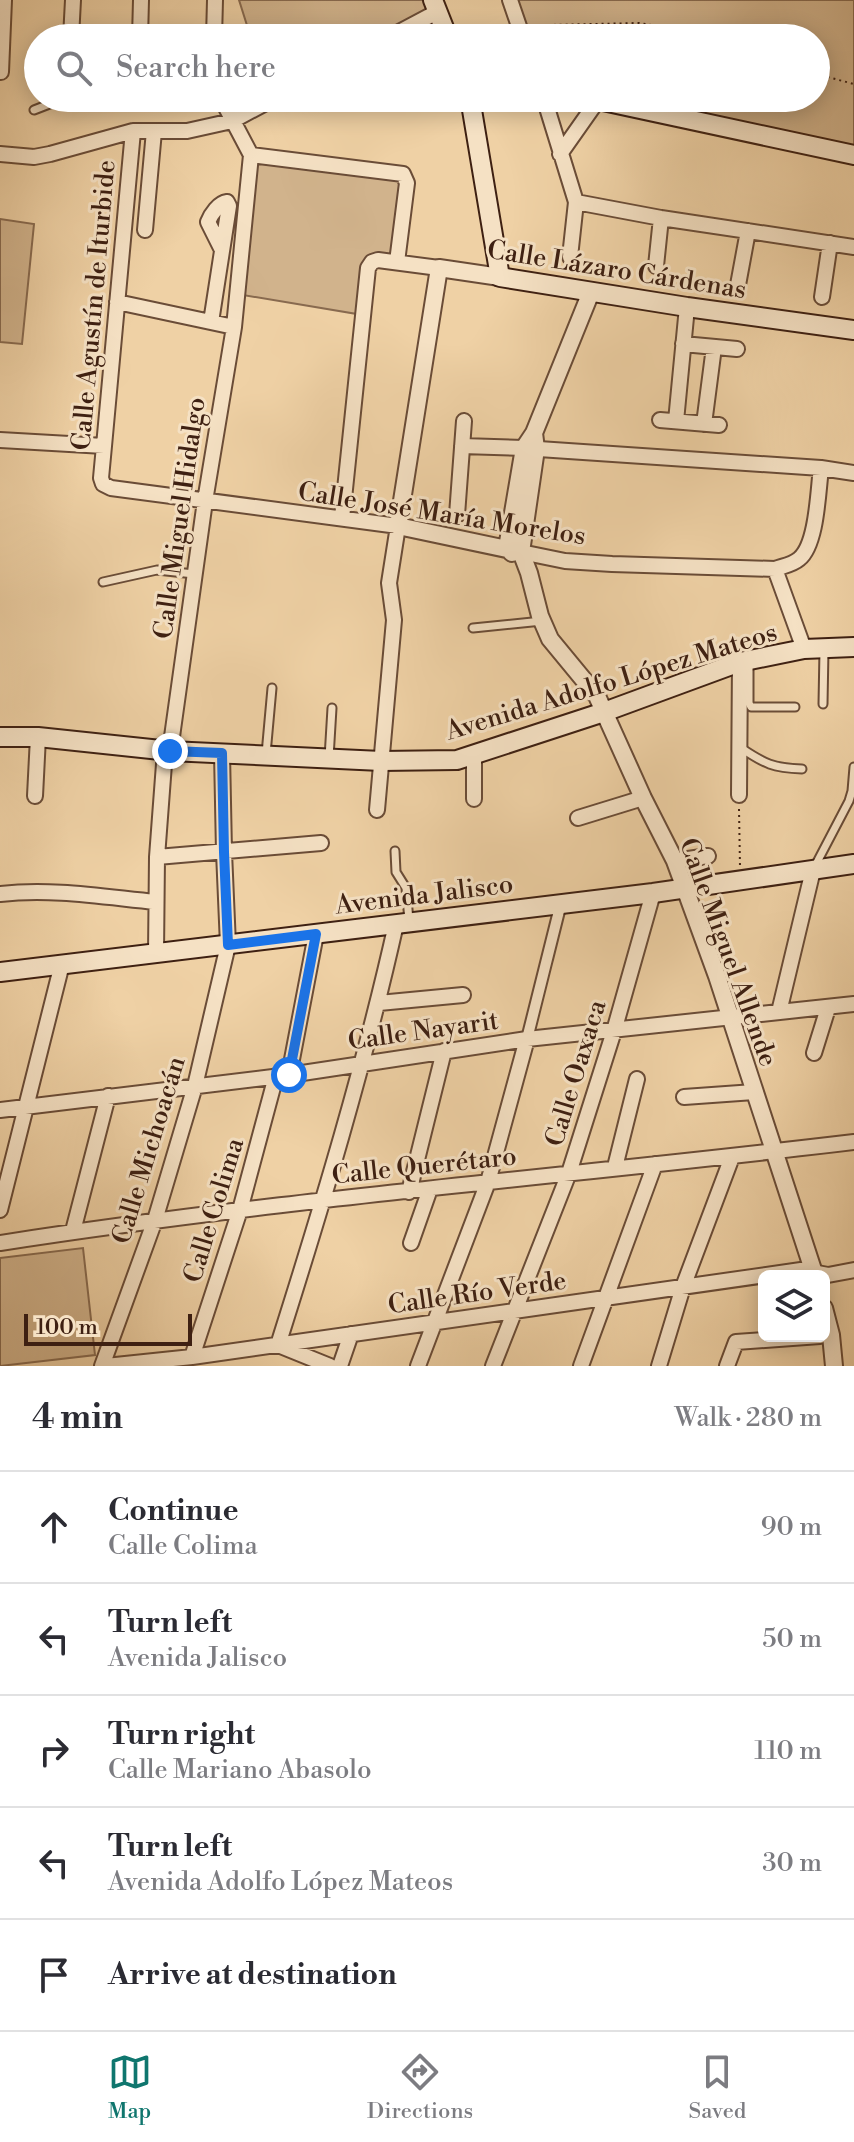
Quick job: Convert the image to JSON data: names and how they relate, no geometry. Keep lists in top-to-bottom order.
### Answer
{
  "streets": {
    "main road": ["Calle Lázaro Cárdenas", "Avenida Adolfo López Mateos", "Avenida Jalisco"],
    "street": [
      "Calle Agustín de Iturbide",
      "Calle José María Morelos",
      "Calle Miguel Hidalgo",
      "Calle Miguel Allende",
      "Calle Nayarit",
      "Calle Oaxaca",
      "Calle Michoacán",
      "Calle Querétaro",
      "Calle Colima",
      "Calle Río Verde"
    ]
  },
  "crossings": [
    ["Calle Lázaro Cárdenas", "Calle José María Morelos"],
    ["Calle Agustín de Iturbide", "Calle José María Morelos"],
    ["Calle José María Morelos", "Calle Miguel Hidalgo"],
    ["Calle José María Morelos", "Calle Miguel Allende"],
    ["Calle Miguel Hidalgo", "Avenida Adolfo López Mateos"],
    ["Calle Miguel Hidalgo", "Avenida Jalisco"],
    ["Avenida Adolfo López Mateos", "Calle Miguel Allende"],
    ["Avenida Adolfo López Mateos", "Calle Michoacán"],
    ["Avenida Jalisco", "Calle Miguel Allende"],
    ["Avenida Jalisco", "Calle Oaxaca"],
    ["Avenida Jalisco", "Calle Michoacán"],
    ["Avenida Jalisco", "Calle Colima"],
    ["Calle Miguel Allende", "Calle Nayarit"],
    ["Calle Miguel Allende", "Calle Querétaro"],
    ["Calle Nayarit", "Calle Oaxaca"],
    ["Calle Nayarit", "Calle Michoacán"],
    ["Calle Nayarit", "Calle Colima"],
    ["Calle Oaxaca", "Calle Querétaro"],
    ["Calle Oaxaca", "Calle Río Verde"],
    ["Calle Michoacán", "Calle Querétaro"],
    ["Calle Michoacán", "Calle Río Verde"],
    ["Calle Querétaro", "Calle Colima"],
    ["Calle Colima", "Calle Río Verde"]
  ],
  "scale_bar": "100 m",
  "page": {
    "search": "Search here",
    "scale": "100 m",
    "heading": ["4 min", "Walk · 280 m"],
    "list": [
      ["Continue", "Calle Colima", "90 m"],
      ["Turn left", "Avenida Jalisco", "50 m"],
      ["Turn right", "Calle Mariano Abasolo", "110 m"],
      ["Turn left", "Avenida Adolfo López Mateos", "30 m"],
      "Arrive at destination"
    ],
    "nav": ["Map", "Directions", "Saved"]
  }
}
